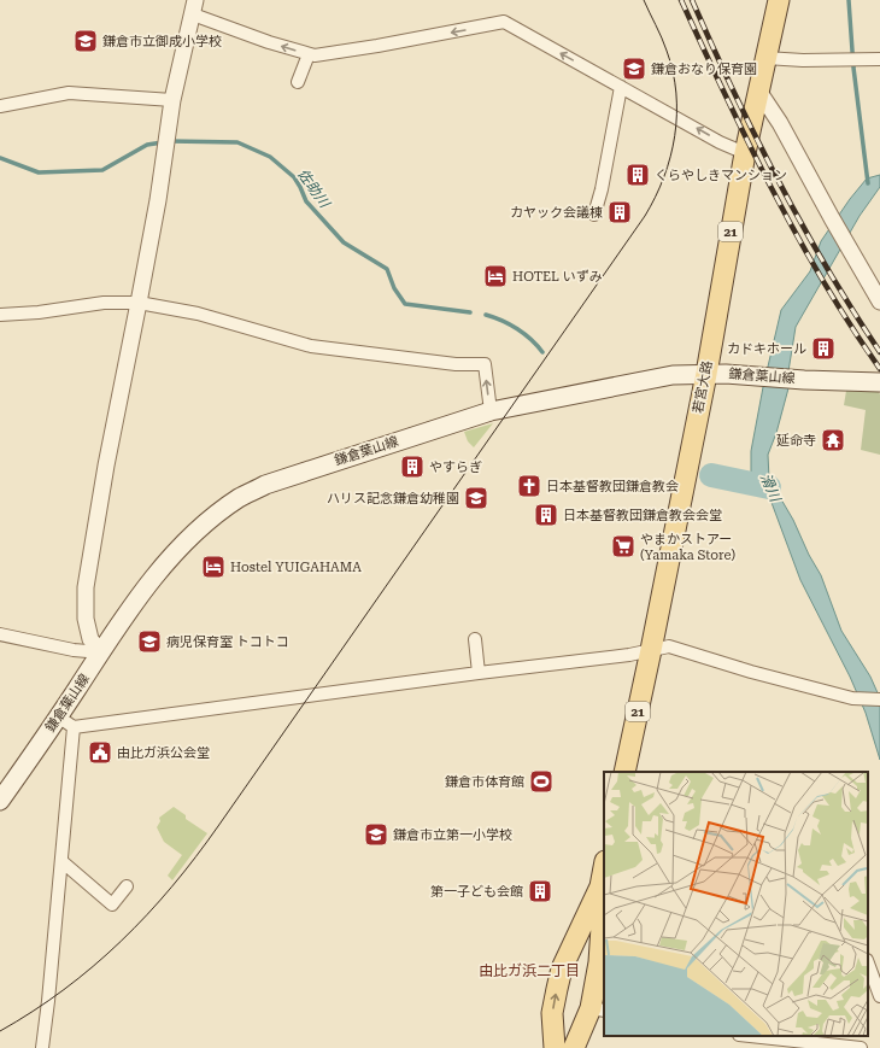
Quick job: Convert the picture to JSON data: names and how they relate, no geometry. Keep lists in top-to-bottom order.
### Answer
{
  "streets": {
    "main road": ["21", "鎌倉葉山線", "若宮大路"]
  },
  "crossings": [
    ["鎌倉葉山線", "若宮大路"]
  ],
  "districts": ["由比ガ浜二丁目"],
  "water": ["佐助川", "滑川"],
  "places": {
    "school or university": [
      "鎌倉市立御成小学校",
      "鎌倉おなり保育園",
      "ハリス記念鎌倉幼稚園",
      "病児保育室 トコトコ",
      "鎌倉市立第一小学校"
    ],
    "building": [
      "くらやしきマンション",
      "カヤック会議棟",
      "カドキホール",
      "やすらぎ",
      "日本基督教団鎌倉教会会堂",
      "第一子ども会館"
    ],
    "hotel": ["HOTEL いずみ", "Hostel YUIGAHAMA"],
    "temple": ["延命寺"],
    "church": ["日本基督教団鎌倉教会"],
    "supermarket": ["やまかストアー (Yamaka Store)"],
    "public building": ["由比ガ浜公会堂"],
    "sports": ["鎌倉市体育館"]
  }
}
